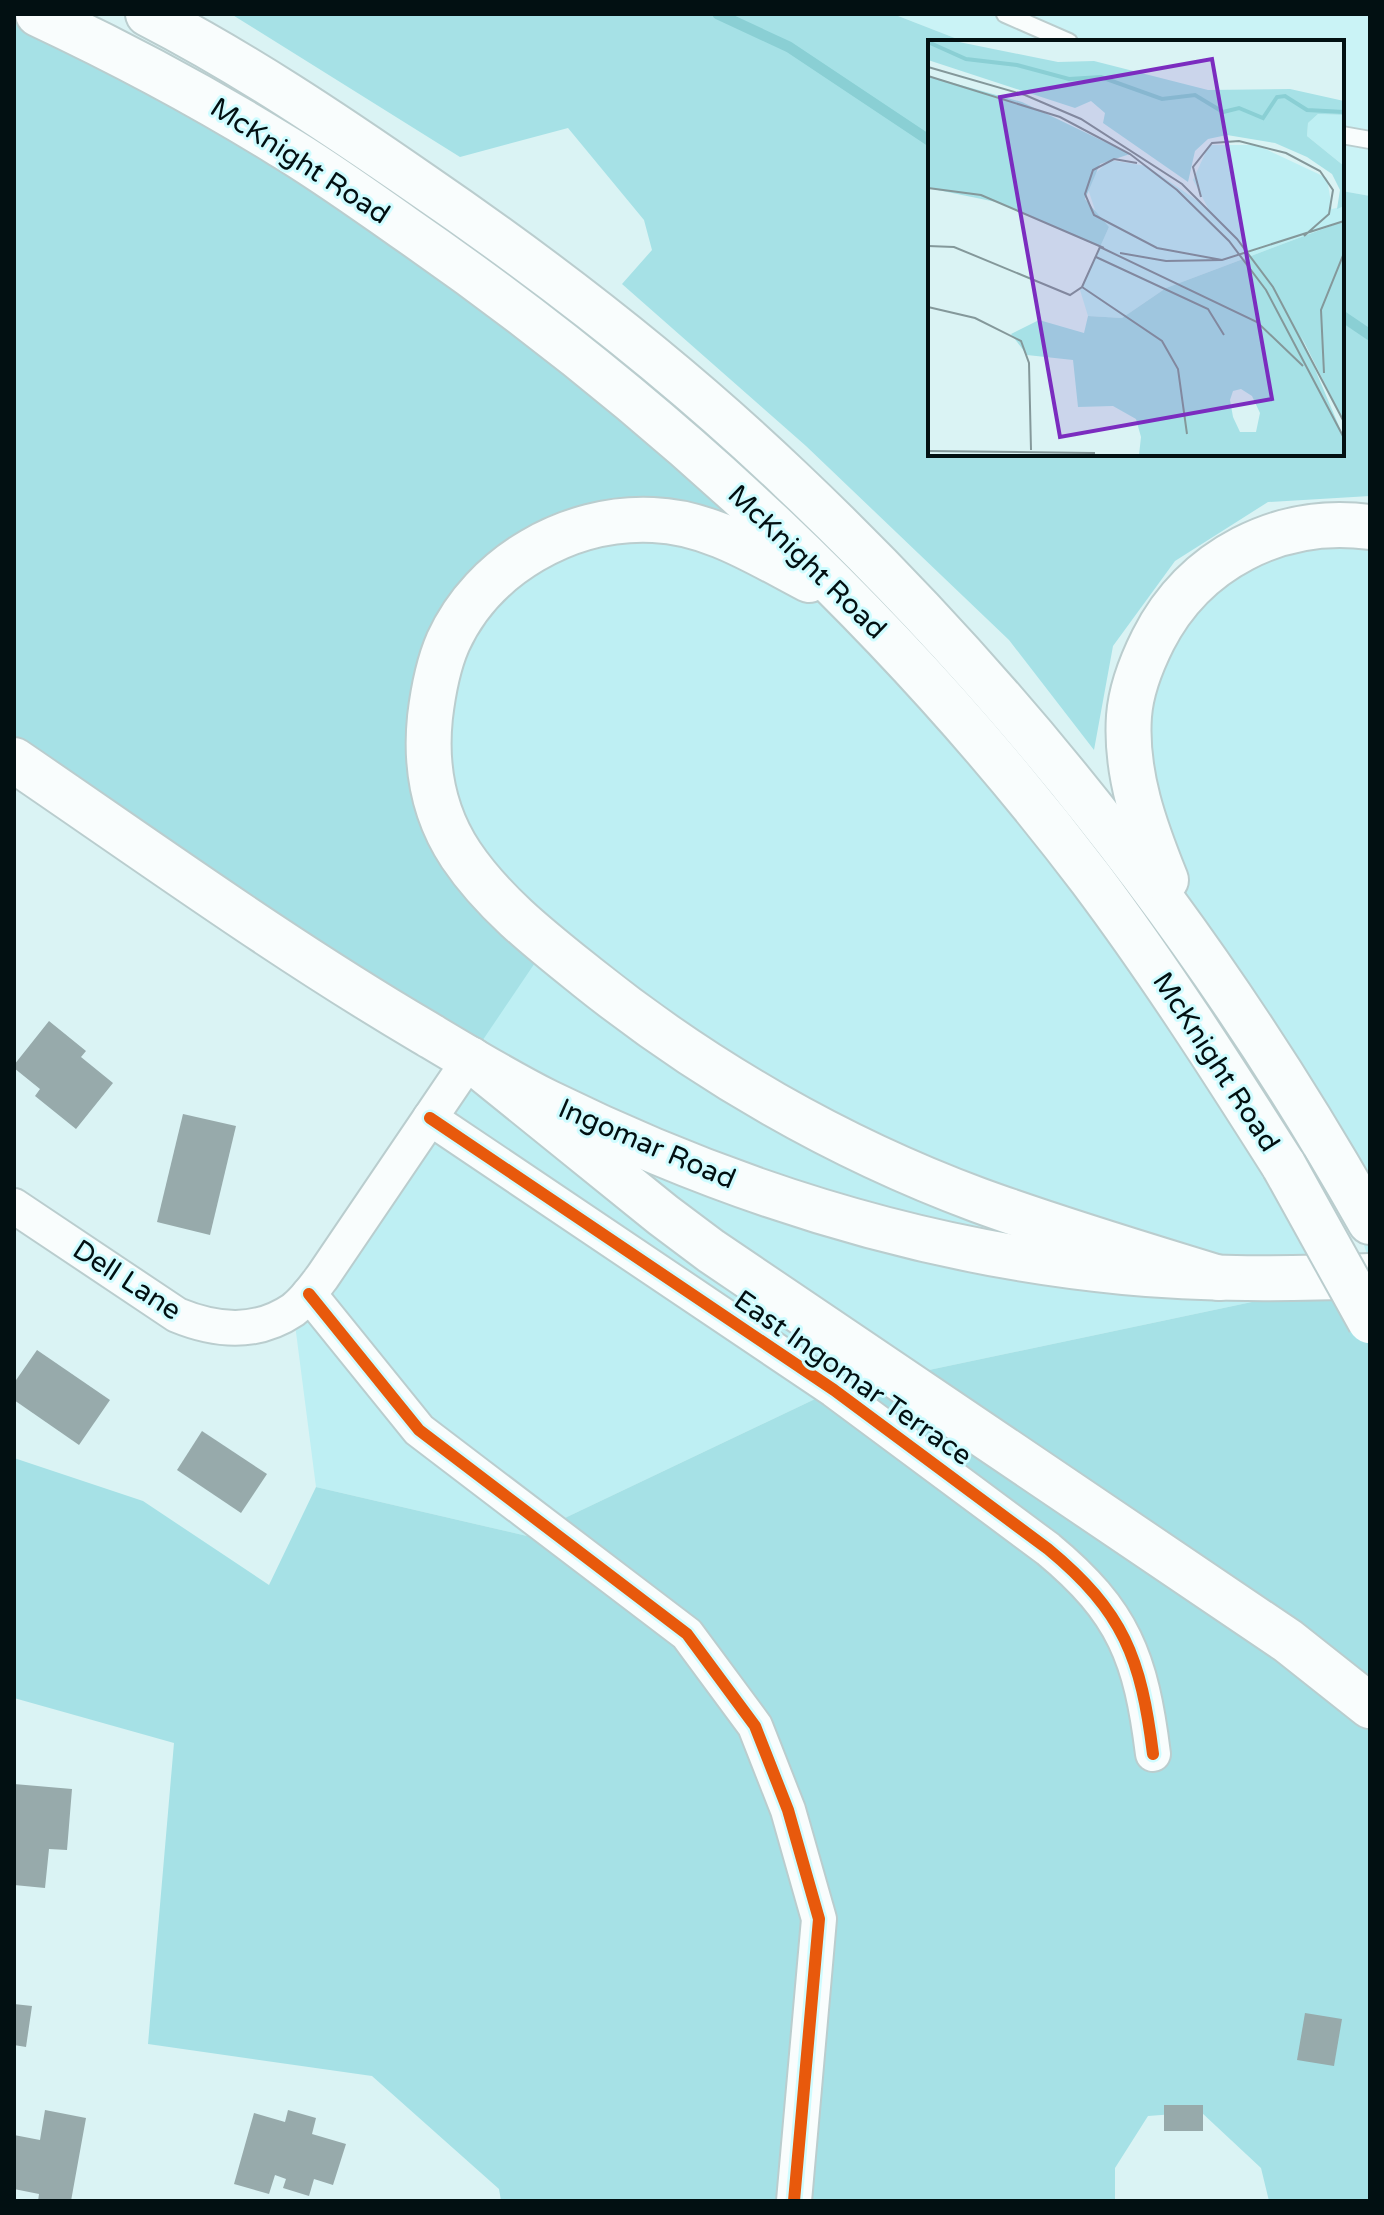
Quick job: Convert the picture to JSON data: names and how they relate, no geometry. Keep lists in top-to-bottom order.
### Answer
{
  "streets": {
    "main road": ["McKnight Road", "Ingomar Road"],
    "street": ["Dell Lane", "East Ingomar Terrace"]
  }
}
